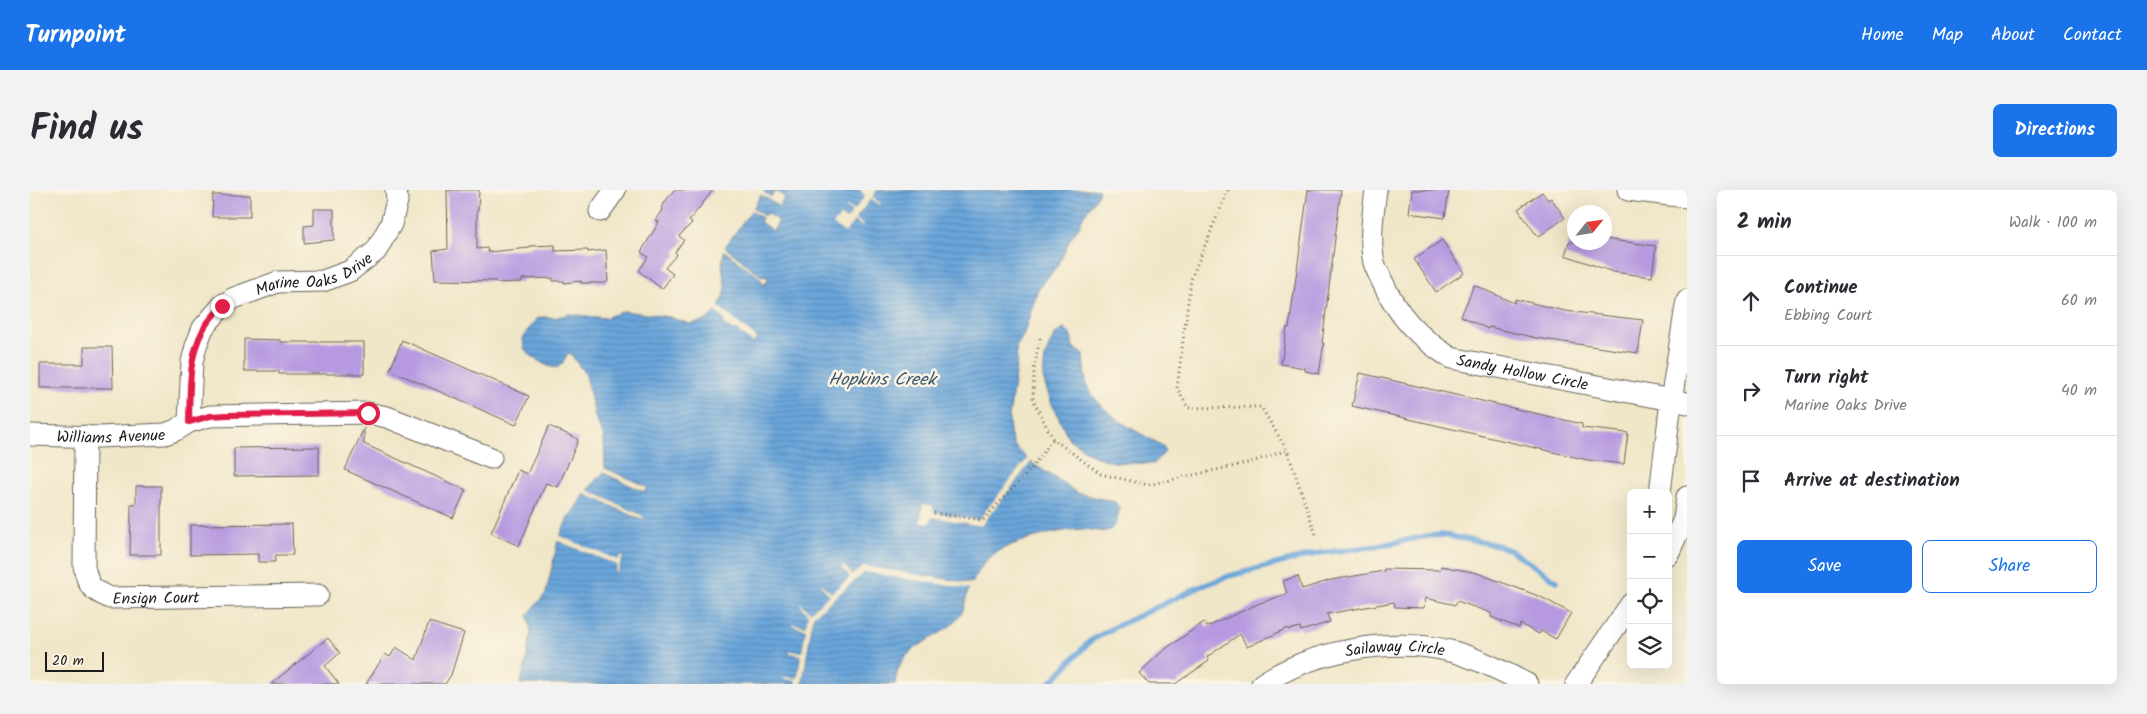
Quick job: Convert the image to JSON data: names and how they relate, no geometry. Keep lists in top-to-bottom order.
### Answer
{
  "streets": {
    "street": [
      "Marine Oaks Drive",
      "Sandy Hollow Circle",
      "Williams Avenue",
      "Ensign Court",
      "Sailaway Circle"
    ]
  },
  "crossings": [
    ["Marine Oaks Drive", "Williams Avenue"],
    ["Williams Avenue", "Ensign Court"]
  ],
  "water": ["Hopkins Creek"],
  "scale_bar": "20 m",
  "north": "top right",
  "page": {
    "header": "Turnpoint",
    "nav": [
      "Home",
      "Map",
      "About",
      "Contact"
    ],
    "title": "Find us",
    "buttons": [
      "Directions",
      ["Save", "Share"]
    ],
    "heading": ["2 min", "Walk · 100 m"],
    "list": [
      ["Continue", "Ebbing Court", "60 m"],
      ["Turn right", "Marine Oaks Drive", "40 m"],
      "Arrive at destination"
    ],
    "map_buttons": ["+", "−"],
    "scale": "20 m"
  }
}
